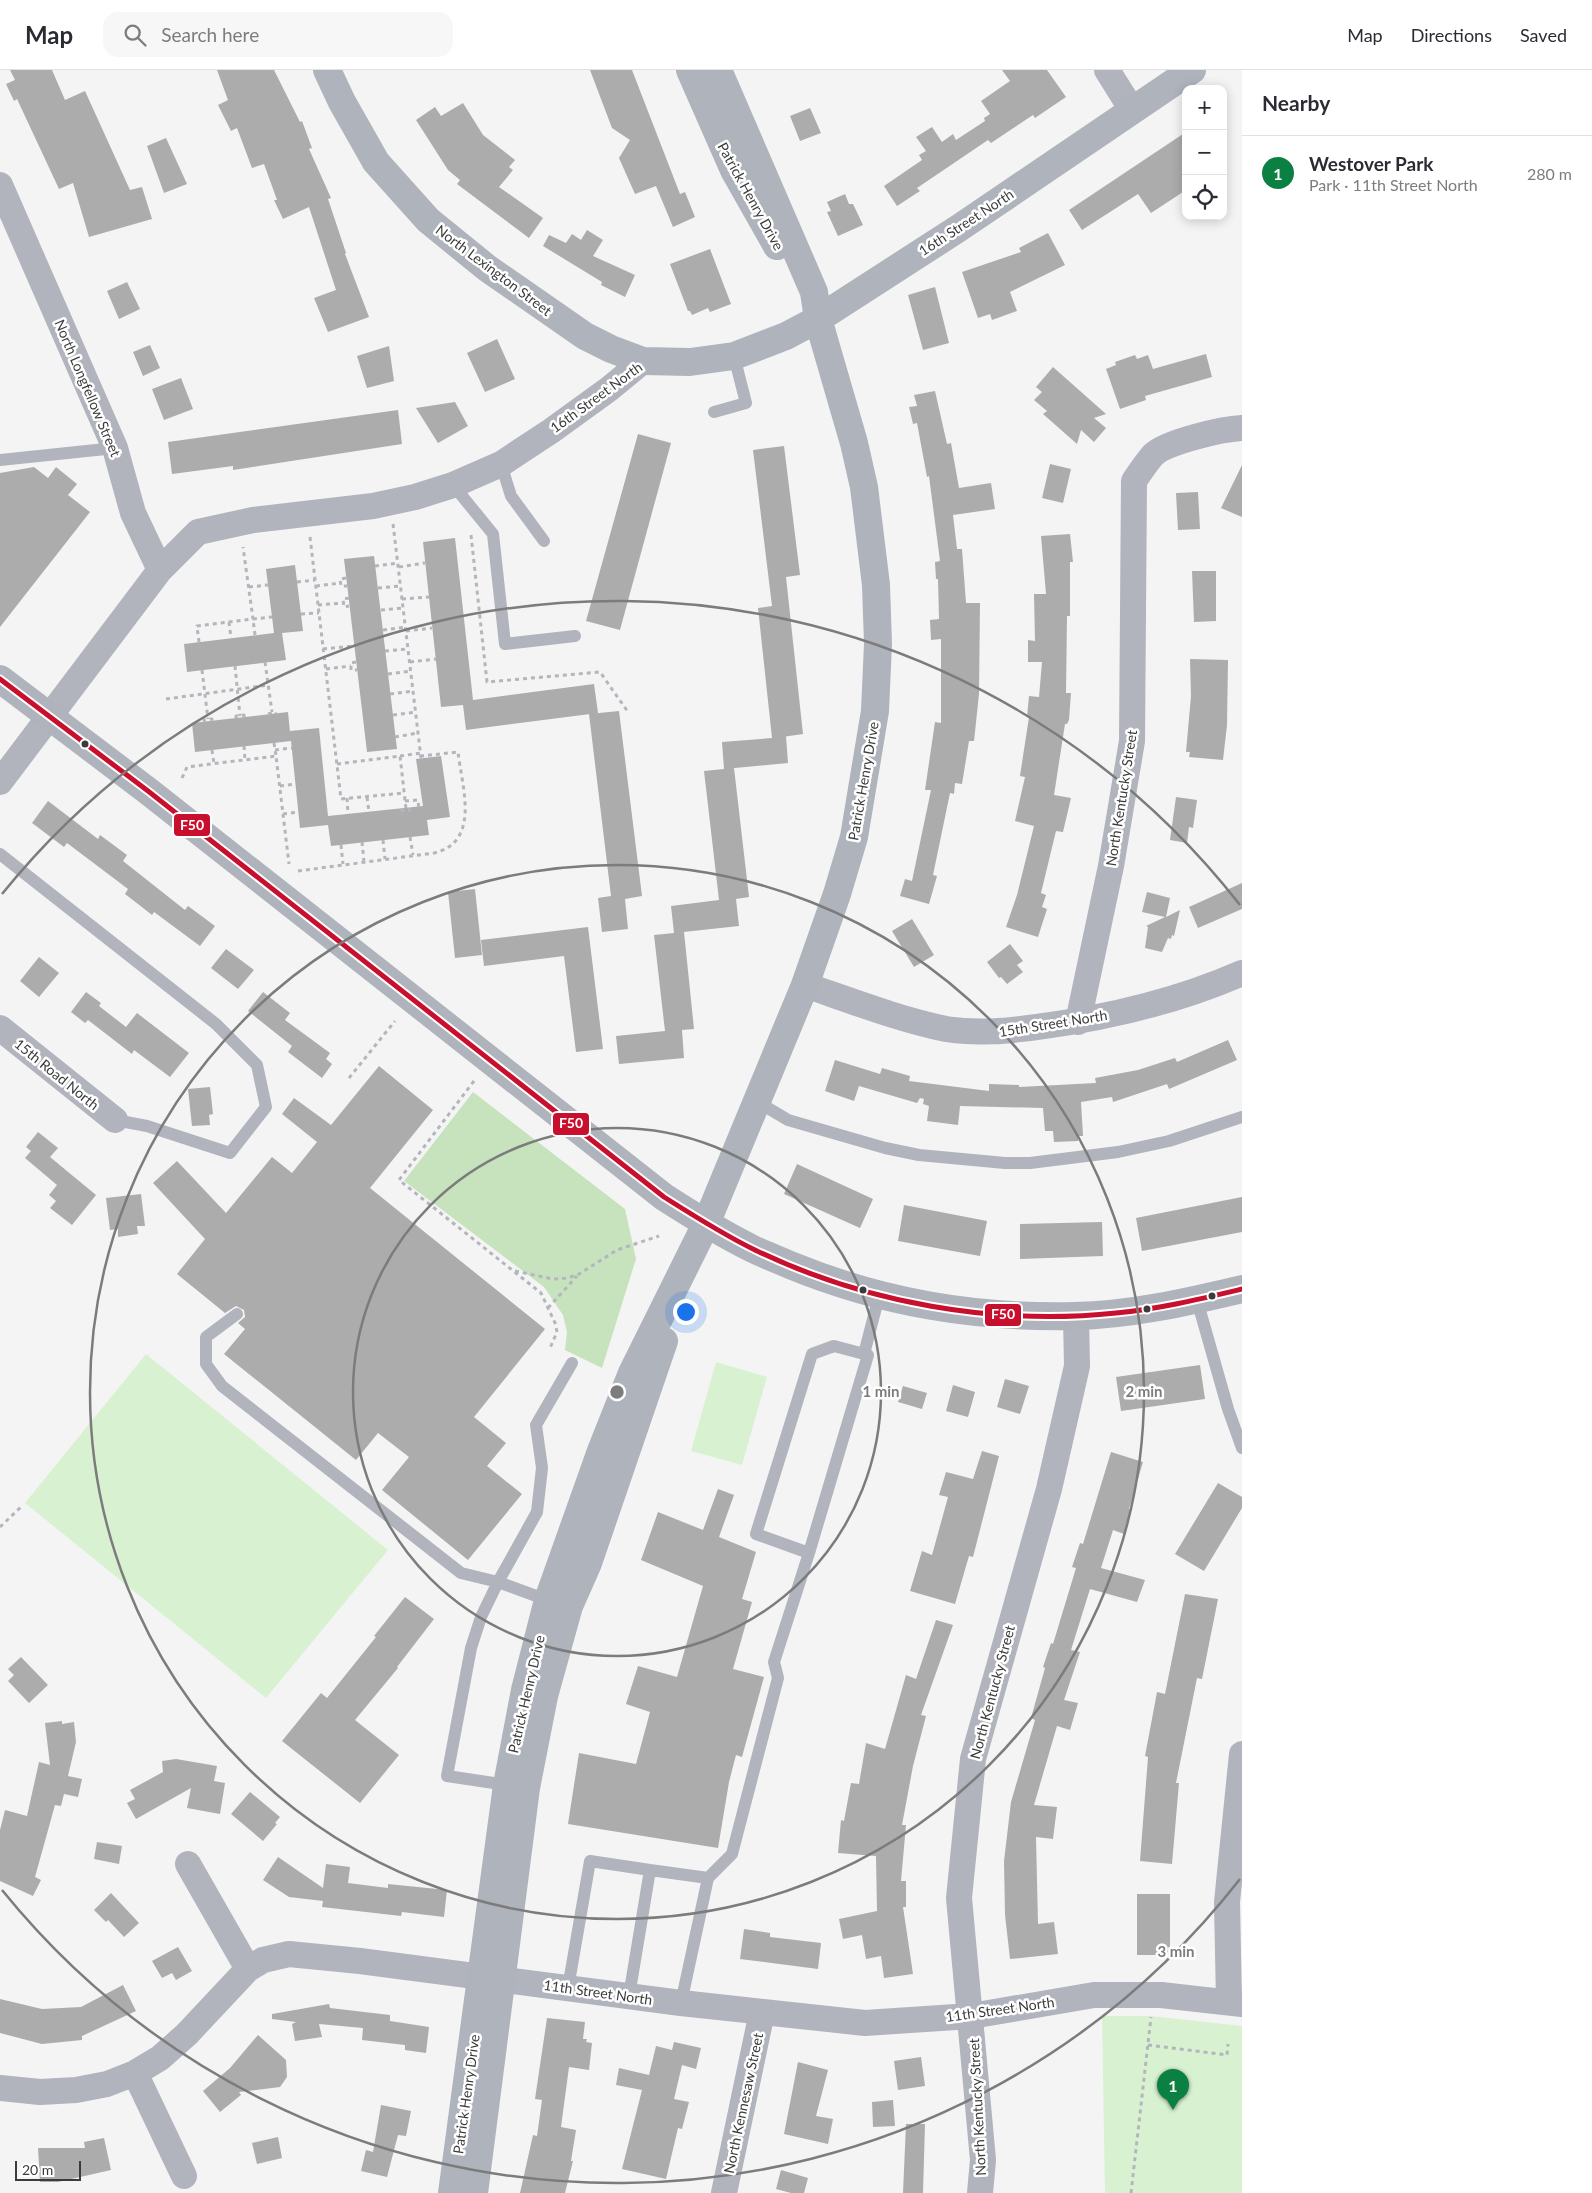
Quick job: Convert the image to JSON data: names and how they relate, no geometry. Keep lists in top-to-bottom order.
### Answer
{
  "streets": {
    "street": [
      "Patrick Henry Drive",
      "16th Street North",
      "North Lexington Street",
      "North Longfellow Street",
      "North Kentucky Street",
      "15th Street North",
      "15th Road North",
      "11th Street North",
      "North Kennesaw Street"
    ]
  },
  "crossings": [
    ["Patrick Henry Drive", "16th Street North"],
    ["Patrick Henry Drive", "15th Street North"],
    ["Patrick Henry Drive", "11th Street North"],
    ["16th Street North", "North Lexington Street"],
    ["16th Street North", "North Longfellow Street"],
    ["North Kentucky Street", "15th Street North"],
    ["North Kentucky Street", "11th Street North"],
    ["11th Street North", "North Kennesaw Street"]
  ],
  "lines": ["transit line F50"],
  "scale_bar": "20 m",
  "page": {
    "header": "Map",
    "search": "Search here",
    "nav": ["Map", "Directions", "Saved"],
    "heading": "Nearby",
    "map_buttons": ["+", "−"],
    "list": [
      {
        "mark": "1",
        "name": "Westover Park",
        "note": "Park · 11th Street North",
        "value": "280 m"
      }
    ],
    "pins": "1",
    "scale": "20 m"
  },
  "rings": ["1 min", "2 min", "3 min"]
}
